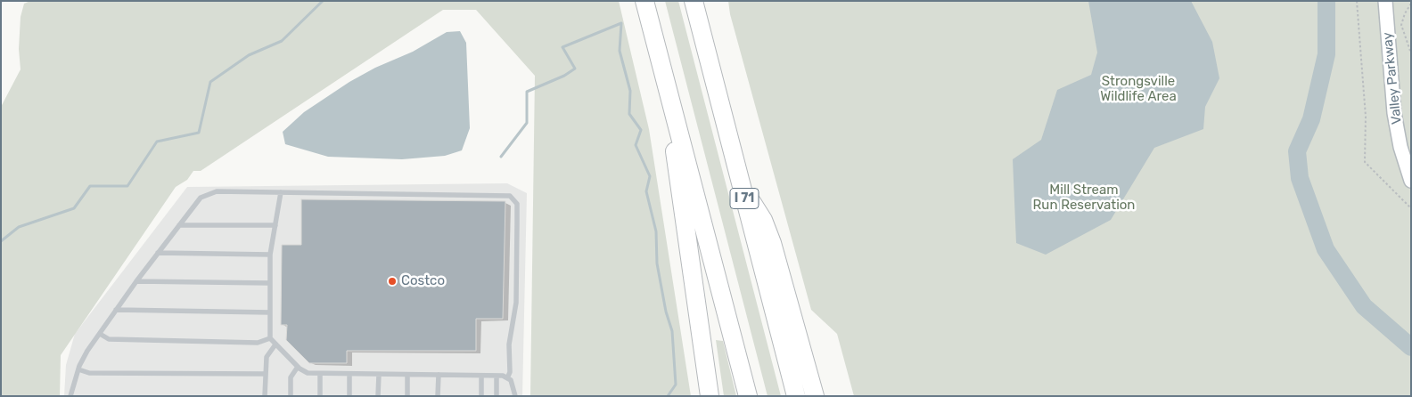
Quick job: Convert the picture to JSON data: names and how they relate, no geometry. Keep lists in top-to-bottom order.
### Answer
{
  "streets": {
    "highway": ["I 71"],
    "street": ["Valley Parkway"]
  },
  "parks": ["Strongsville Wildlife Area", "Mill Stream Run Reservation"],
  "places": ["Costco"]
}
